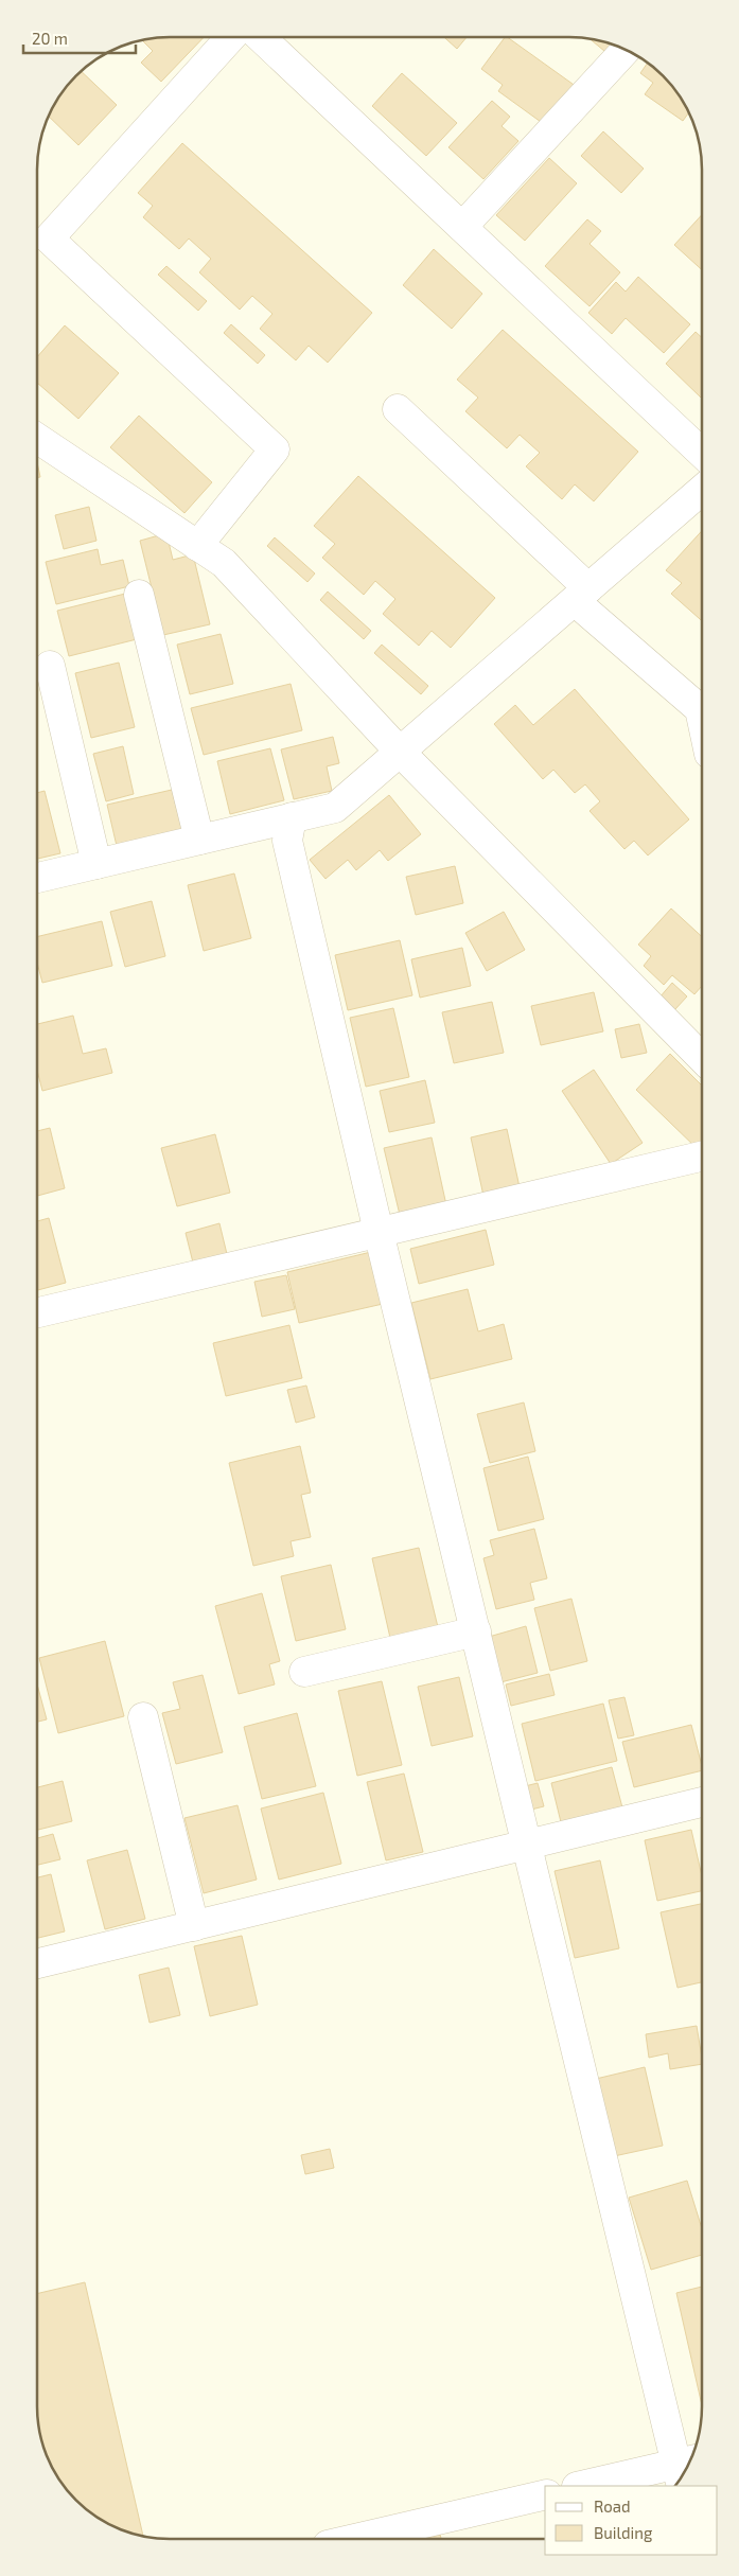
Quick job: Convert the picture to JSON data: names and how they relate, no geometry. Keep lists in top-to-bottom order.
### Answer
{
  "legend": ["Road", "Building"],
  "scale_bar": "20 m"
}
